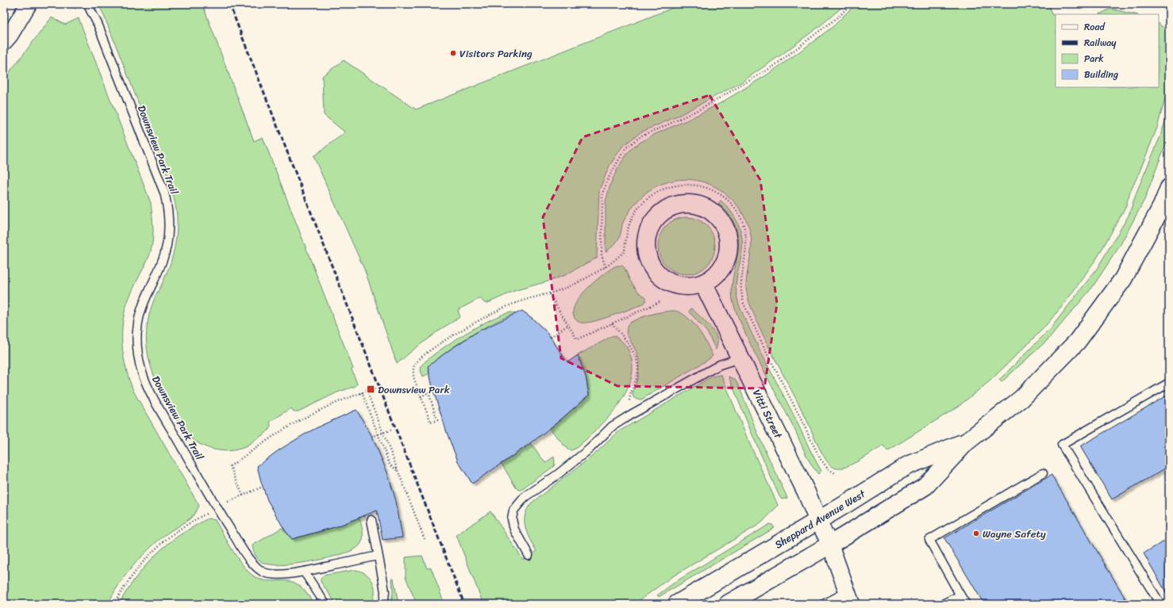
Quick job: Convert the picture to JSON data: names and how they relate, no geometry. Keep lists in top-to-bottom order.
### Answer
{
  "streets": {
    "main road": ["Vitti Street", "Sheppard Avenue West"],
    "lane": ["Downsview Park Trail"]
  },
  "crossings": [
    ["Vitti Street", "Sheppard Avenue West"]
  ],
  "places": {
    "other": ["Visitors Parking", "Wayne Safety"],
    "transit": ["Downsview Park"]
  },
  "legend": [
    "Road",
    "Railway",
    "Park",
    "Building"
  ]
}
